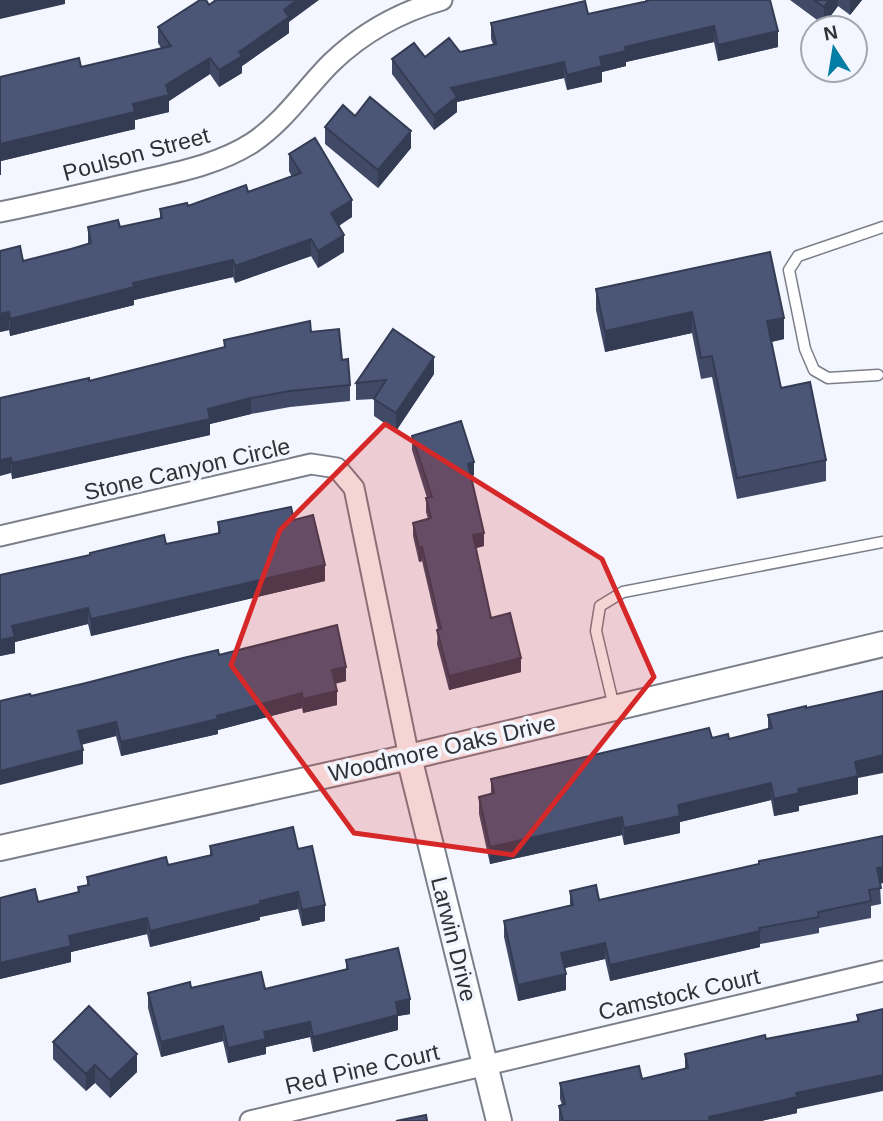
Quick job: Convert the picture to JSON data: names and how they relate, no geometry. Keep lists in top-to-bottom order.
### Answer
{
  "streets": {
    "street": [
      "Poulson Street",
      "Stone Canyon Circle",
      "Woodmore Oaks Drive",
      "Larwin Drive",
      "Camstock Court",
      "Red Pine Court"
    ]
  },
  "crossings": [
    ["Stone Canyon Circle", "Woodmore Oaks Drive"],
    ["Stone Canyon Circle", "Larwin Drive"],
    ["Woodmore Oaks Drive", "Larwin Drive"],
    ["Larwin Drive", "Camstock Court"],
    ["Larwin Drive", "Red Pine Court"],
    ["Camstock Court", "Red Pine Court"]
  ],
  "north": "top"
}
